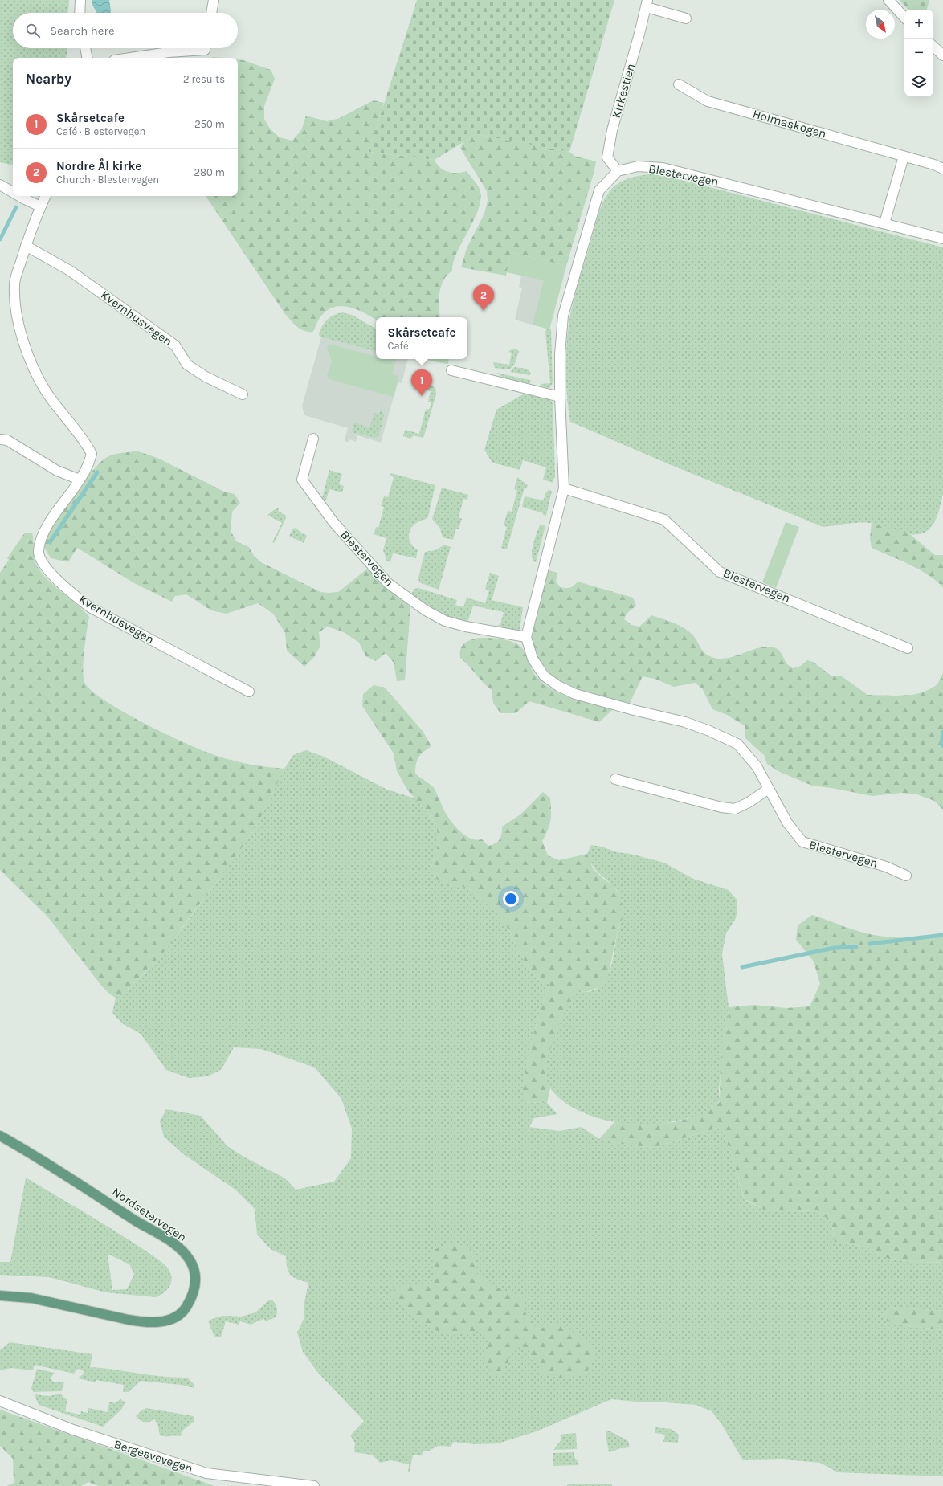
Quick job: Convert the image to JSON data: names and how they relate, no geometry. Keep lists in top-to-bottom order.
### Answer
{
  "streets": {
    "main road": ["Nordsetervegen"],
    "street": [
      "Kirkestien",
      "Holmaskogen",
      "Blestervegen",
      "Kvernhusvegen",
      "Bergesvevegen"
    ]
  },
  "crossings": [
    ["Kirkestien", "Blestervegen"]
  ],
  "north": "bottom right",
  "page": {
    "map_buttons": ["+", "−"],
    "search": "Search here",
    "heading": ["Nearby", "2 results"],
    "list": [
      {
        "mark": "1",
        "name": "Skårsetcafe",
        "note": "Café · Blestervegen",
        "value": "250 m"
      },
      {
        "mark": "2",
        "name": "Nordre Ål kirke",
        "note": "Church · Blestervegen",
        "value": "280 m"
      }
    ],
    "pins": ["2", "1"],
    "popup": ["Skårsetcafe", "Café"]
  }
}
